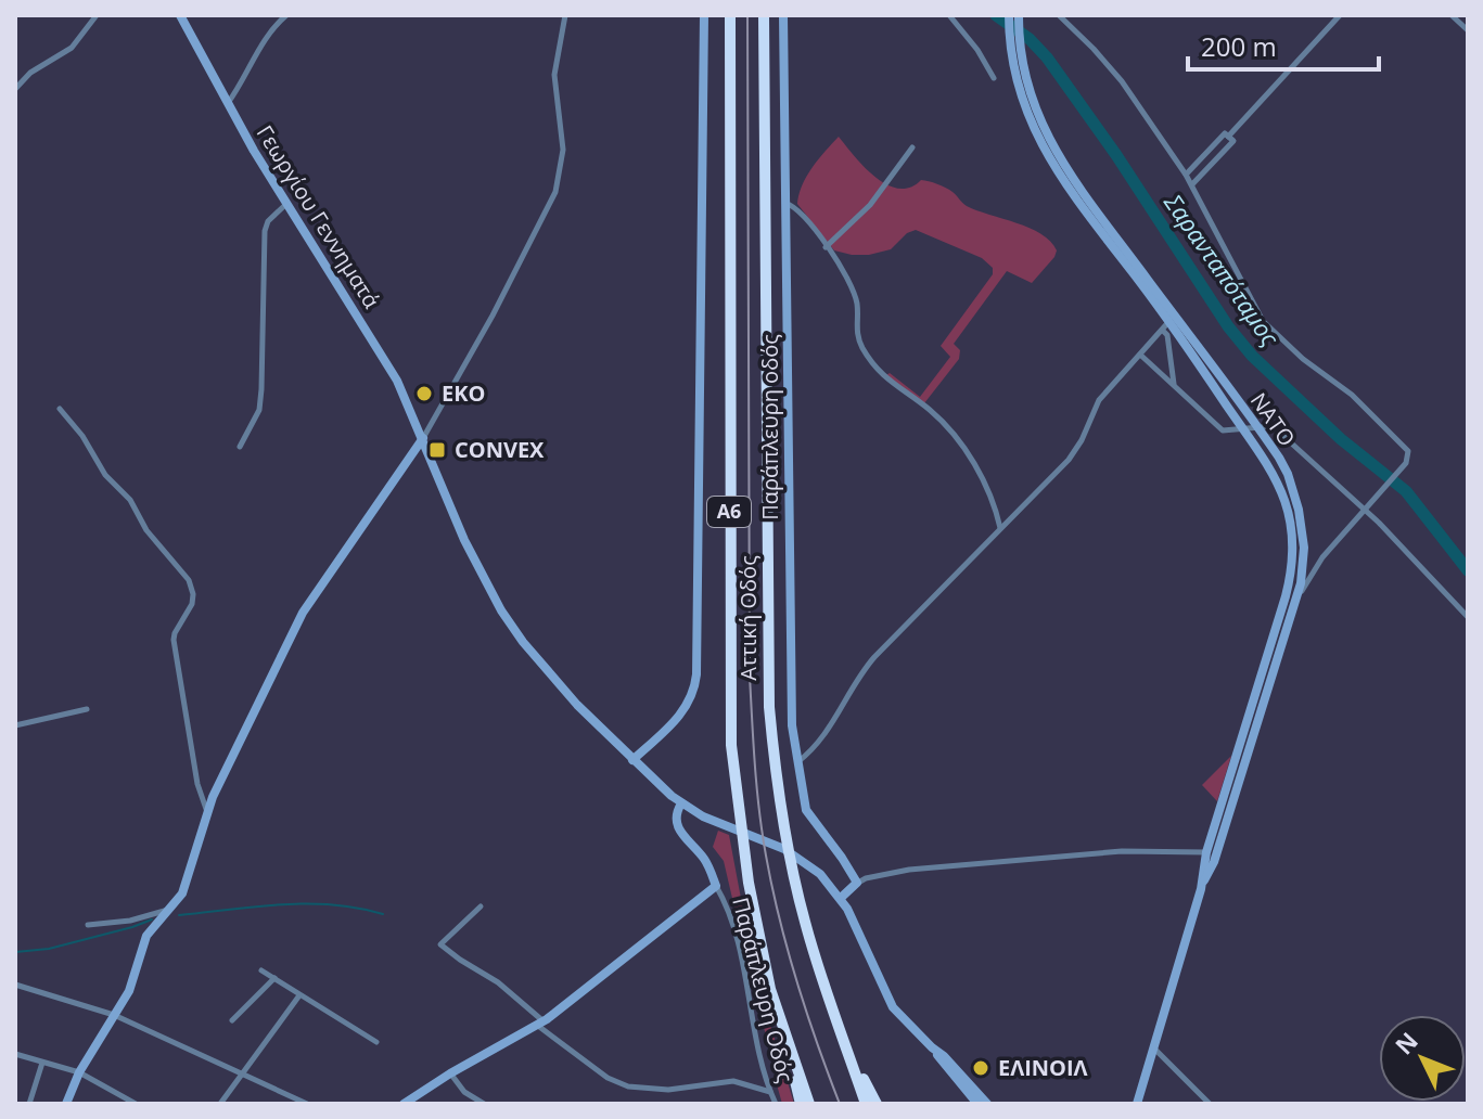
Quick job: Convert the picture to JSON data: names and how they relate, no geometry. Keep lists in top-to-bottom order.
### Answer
{
  "streets": {
    "highway": ["Α6", "Αττική Οδός"],
    "main road": ["Γεωργίου Γεννηματά", "ΝΑΤΟ", "Παράπλευρη οδός"],
    "street": ["Παράπλευρη Οδός"]
  },
  "crossings": [
    ["Γεωργίου Γεννηματά", "Παράπλευρη οδός"],
    ["Παράπλευρη οδός", "Παράπλευρη Οδός"]
  ],
  "water": ["Σαρανταπόταμος"],
  "places": {
    "other": ["EKO", "ΕΛΙΝΟΙΛ"],
    "transit": ["CONVEX"]
  },
  "scale_bar": "200 m",
  "north": "top left"
}
